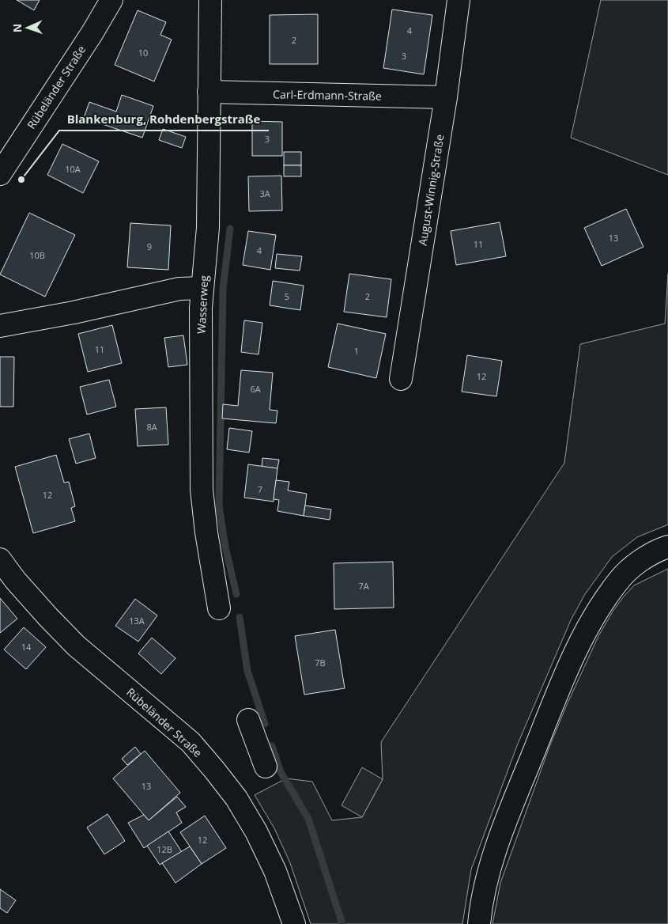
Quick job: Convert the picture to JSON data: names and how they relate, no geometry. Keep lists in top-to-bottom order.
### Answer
{
  "streets": {
    "street": [
      "Rübeländer Straße",
      "Carl-Erdmann-Straße",
      "August-Winnig-Straße",
      "Wasserweg"
    ]
  },
  "crossings": [
    ["Carl-Erdmann-Straße", "August-Winnig-Straße"],
    ["Carl-Erdmann-Straße", "Wasserweg"]
  ],
  "places": ["Blankenburg, Rohdenbergstraße"],
  "house_numbers": [
    "4",
    "2",
    "10",
    "3",
    "3",
    "10A",
    "3A",
    "13",
    "11",
    "9",
    "4",
    "10B",
    "5",
    "2",
    "11",
    "1",
    "12",
    "6A",
    "8A",
    "7",
    "12",
    "7A",
    "13A",
    "14",
    "7B",
    "13",
    "12",
    "12B"
  ],
  "north": "left"
}
